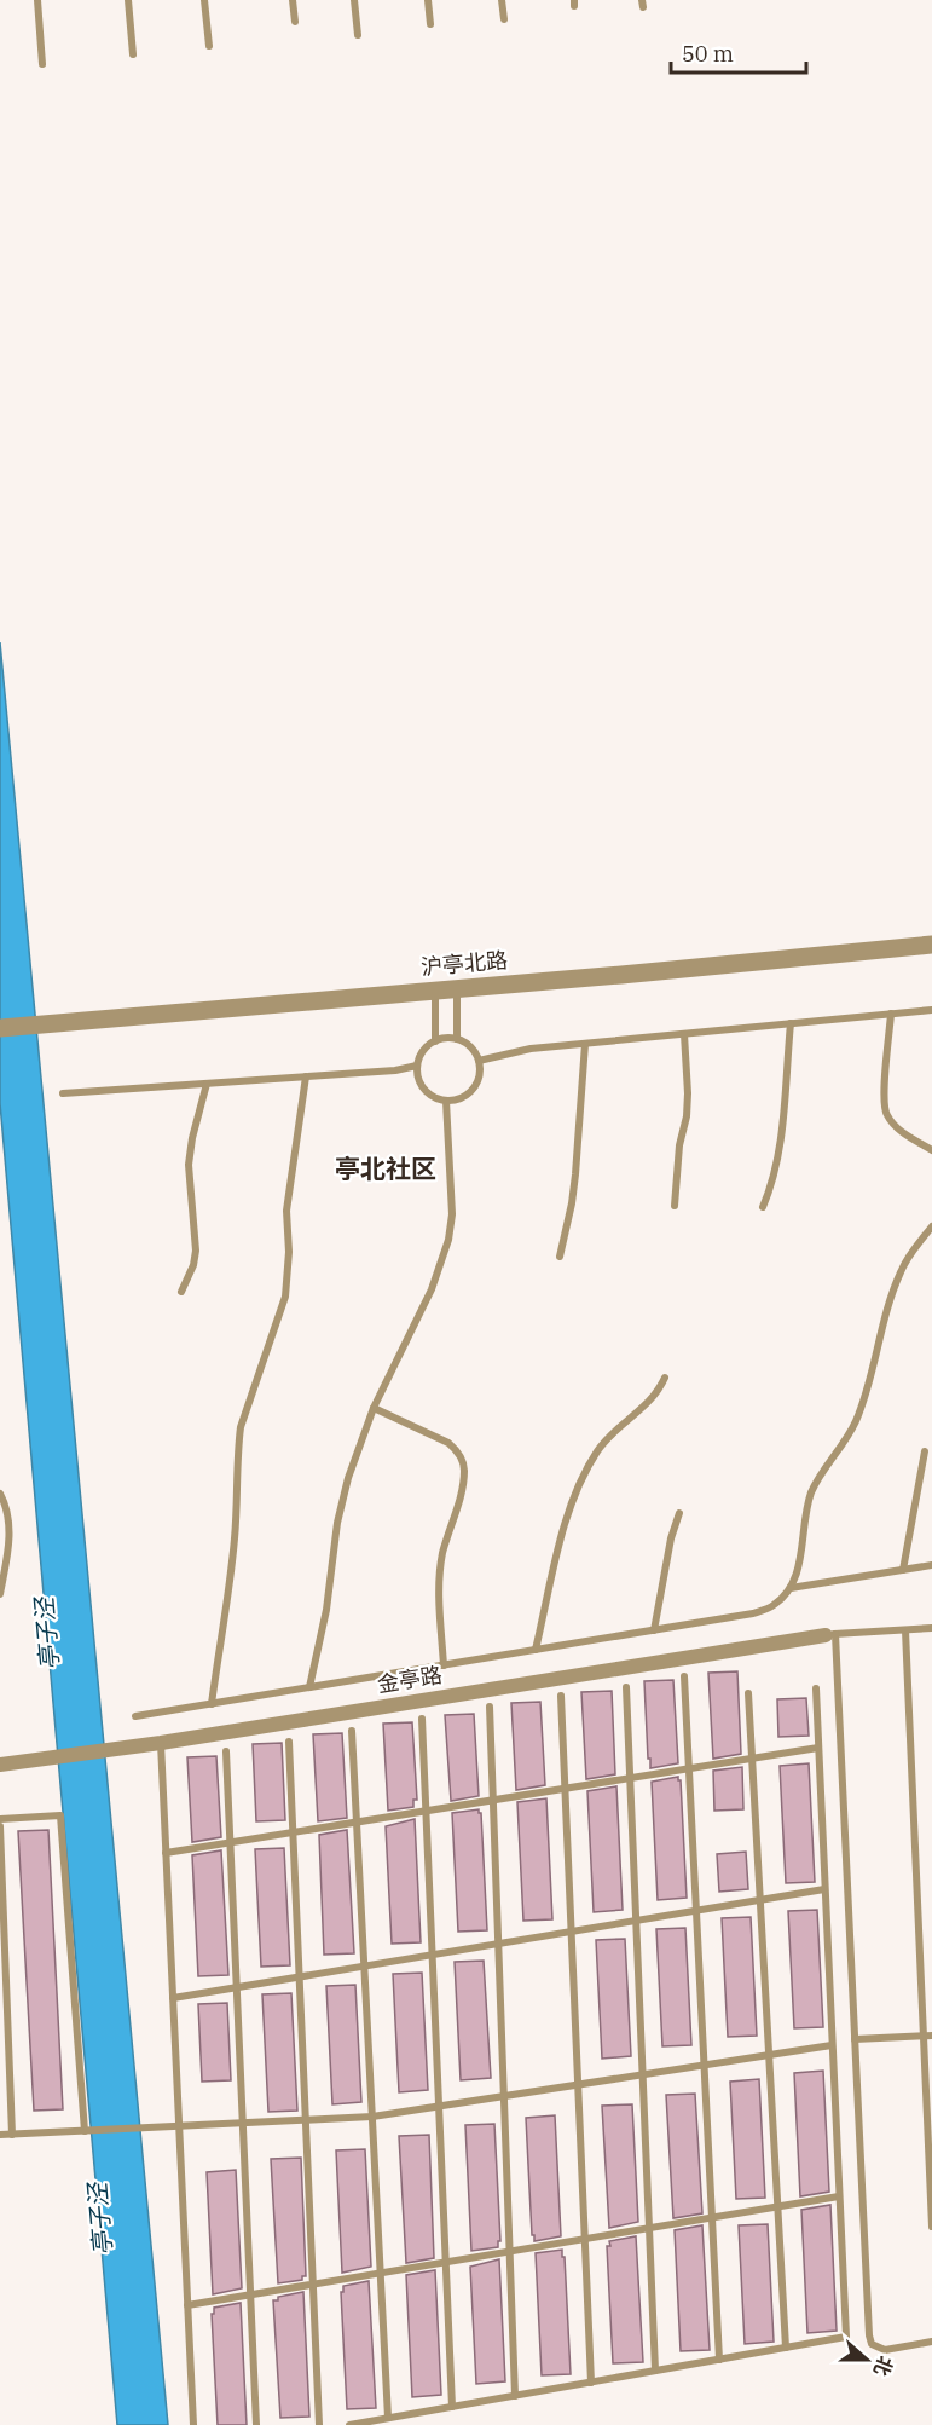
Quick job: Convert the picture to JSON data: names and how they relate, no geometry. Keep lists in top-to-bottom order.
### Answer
{
  "streets": {
    "street": ["沪亭北路", "金亭路"]
  },
  "districts": ["亭北社区"],
  "water": ["亭子泾"],
  "scale_bar": "50 m",
  "north": "right"
}
